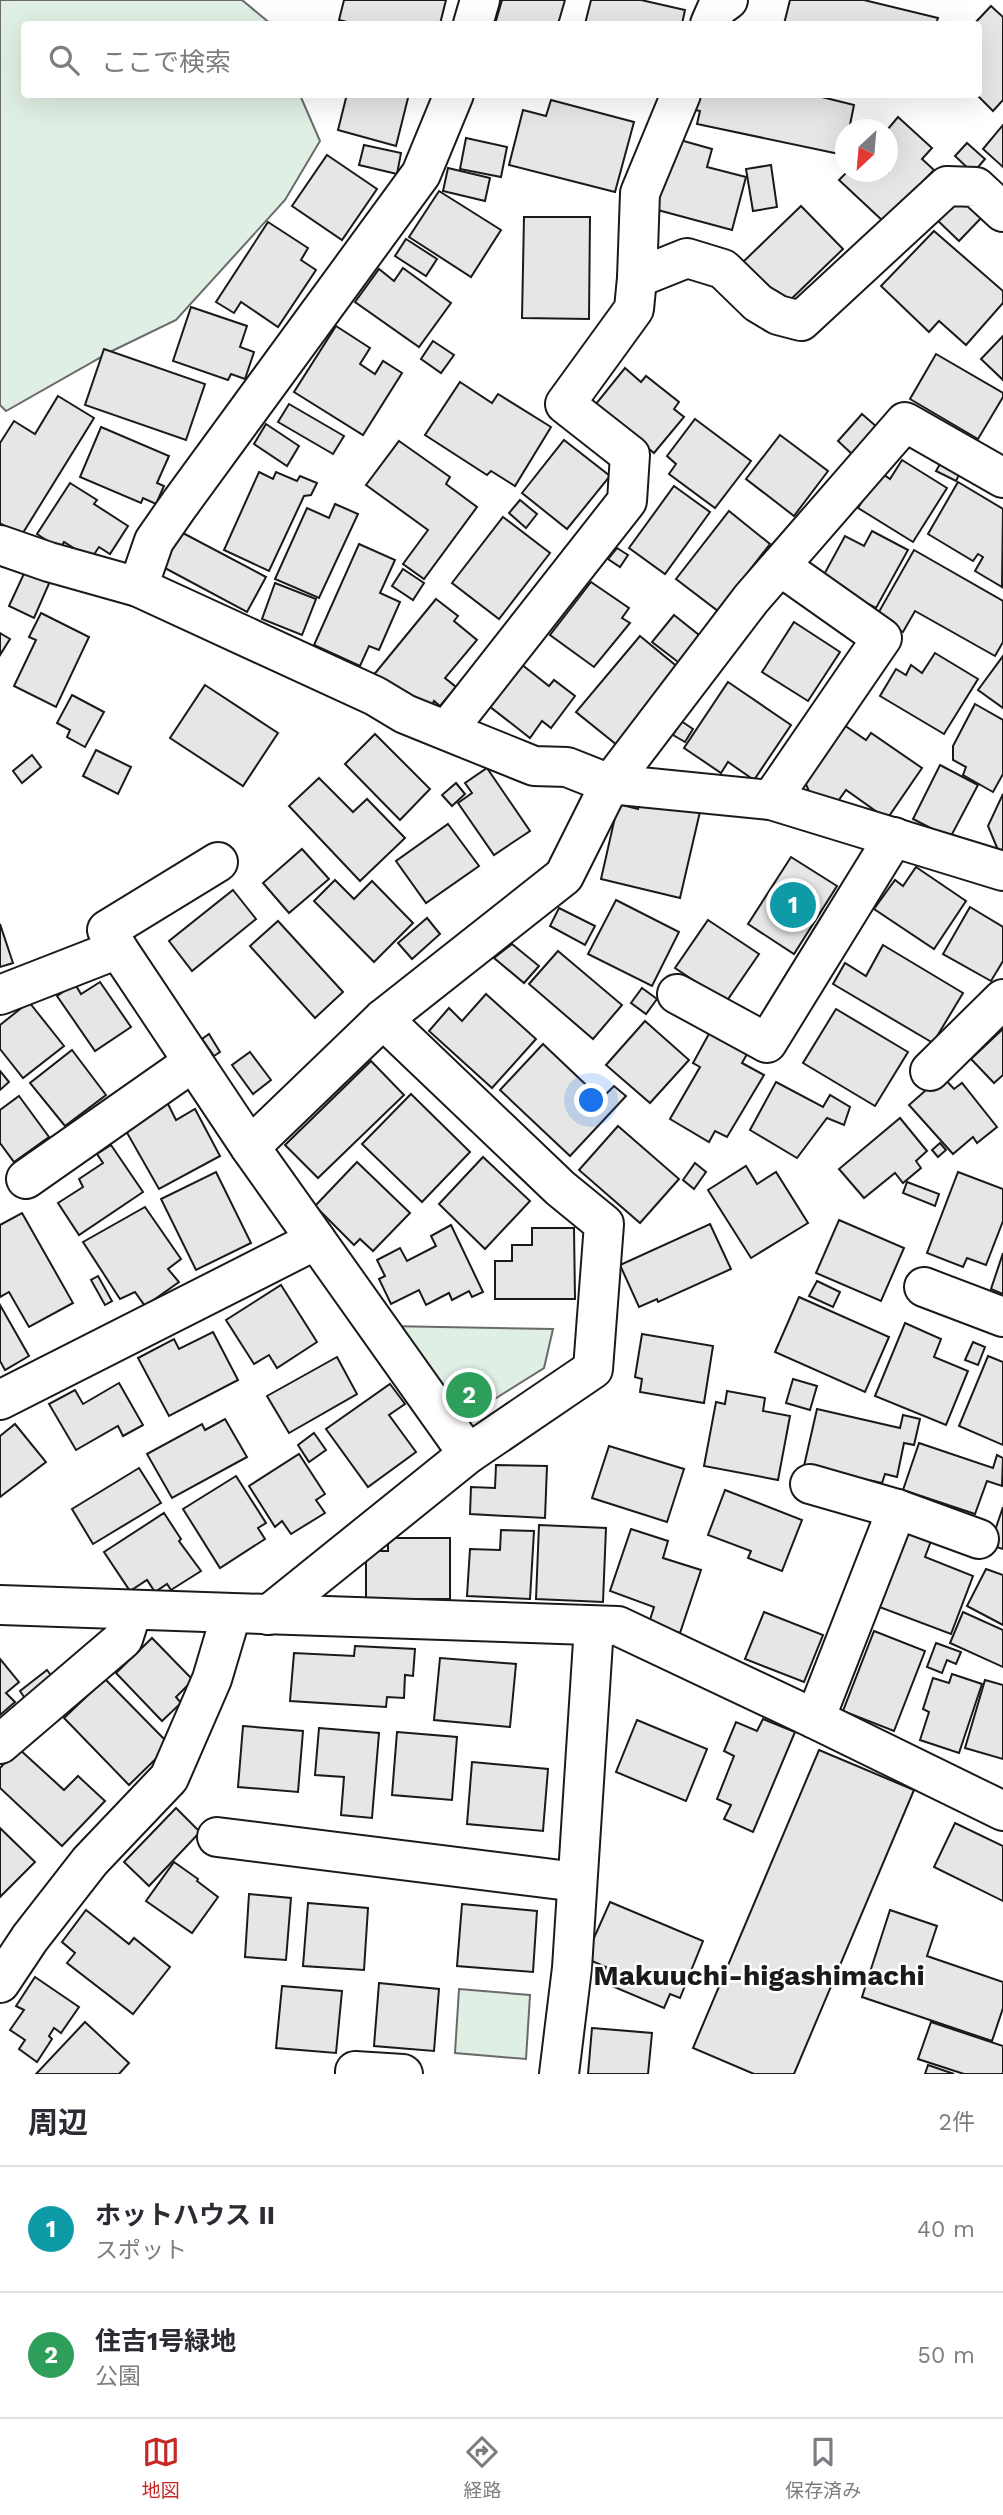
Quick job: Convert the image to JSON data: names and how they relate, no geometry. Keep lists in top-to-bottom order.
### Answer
{
  "districts": ["Makuuchi-higashimachi"],
  "north": "bottom left",
  "page": {
    "search": "ここで検索",
    "pins": ["1", "2"],
    "heading": ["周辺", "2件"],
    "list": [
      {
        "mark": "1",
        "name": "ホットハウス II",
        "note": "スポット",
        "value": "40 m"
      },
      {
        "mark": "2",
        "name": "住吉1号緑地",
        "note": "公園",
        "value": "50 m"
      }
    ],
    "nav": ["地図", "経路", "保存済み"]
  }
}
